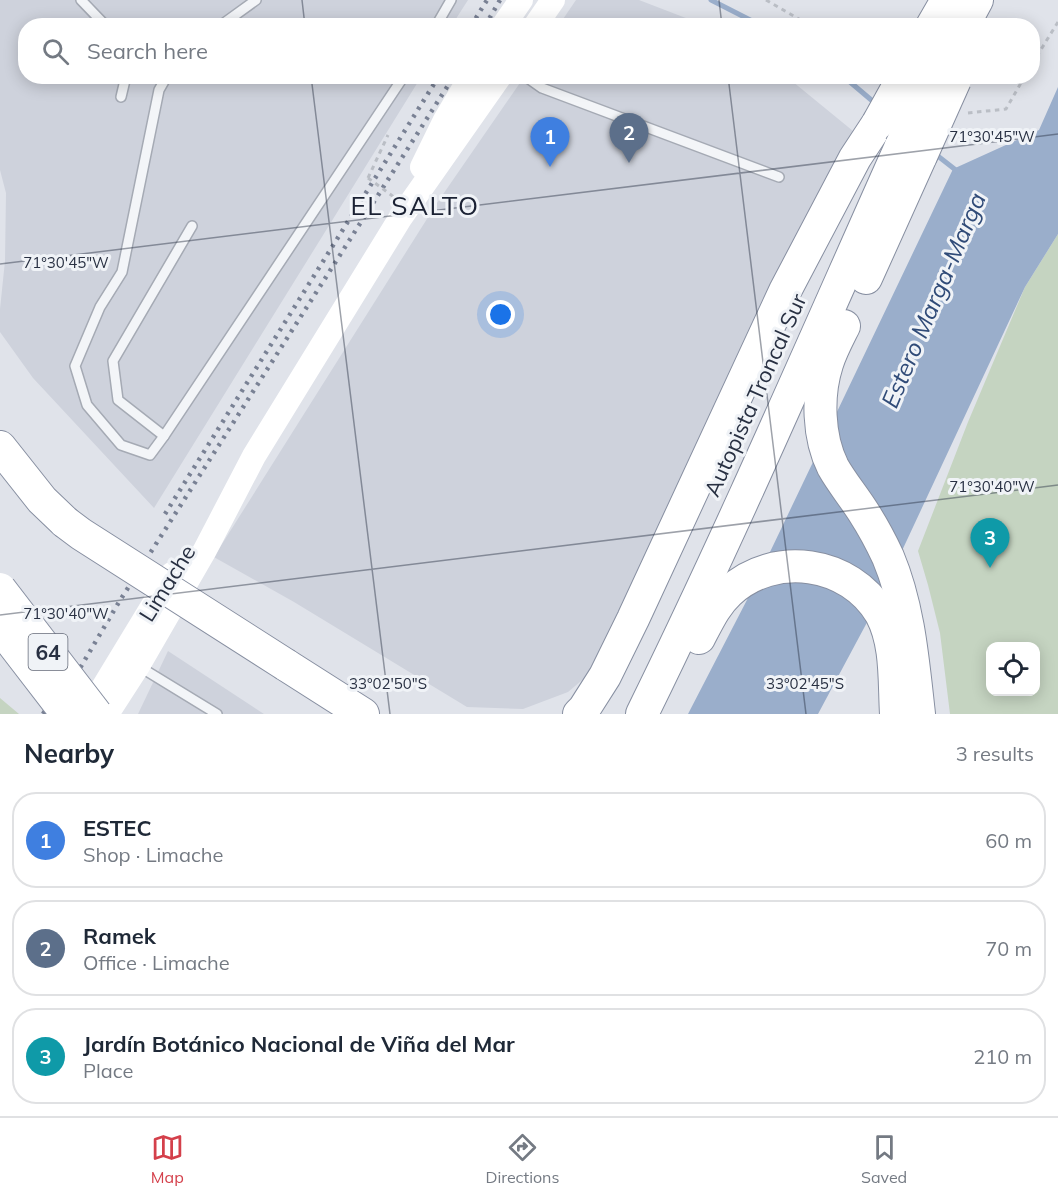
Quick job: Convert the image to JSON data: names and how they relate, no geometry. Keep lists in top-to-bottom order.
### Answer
{
  "streets": {
    "highway": ["Autopista Troncal Sur", "64"],
    "main road": ["Limache"]
  },
  "districts": ["EL SALTO"],
  "water": ["Estero Marga-Marga"],
  "page": {
    "search": "Search here",
    "pins": ["2", "1", "3"],
    "heading": ["Nearby", "3 results"],
    "list": [
      {
        "mark": "1",
        "name": "ESTEC",
        "note": "Shop · Limache",
        "value": "60 m"
      },
      {
        "mark": "2",
        "name": "Ramek",
        "note": "Office · Limache",
        "value": "70 m"
      },
      {
        "mark": "3",
        "name": "Jardín Botánico Nacional de Viña del Mar",
        "note": "Place",
        "value": "210 m"
      }
    ],
    "nav": ["Map", "Directions", "Saved"]
  },
  "coordinates": [
    "71°30'45\"W",
    "71°30'40\"W",
    "33°02'50\"S",
    "33°02'45\"S"
  ]
}
